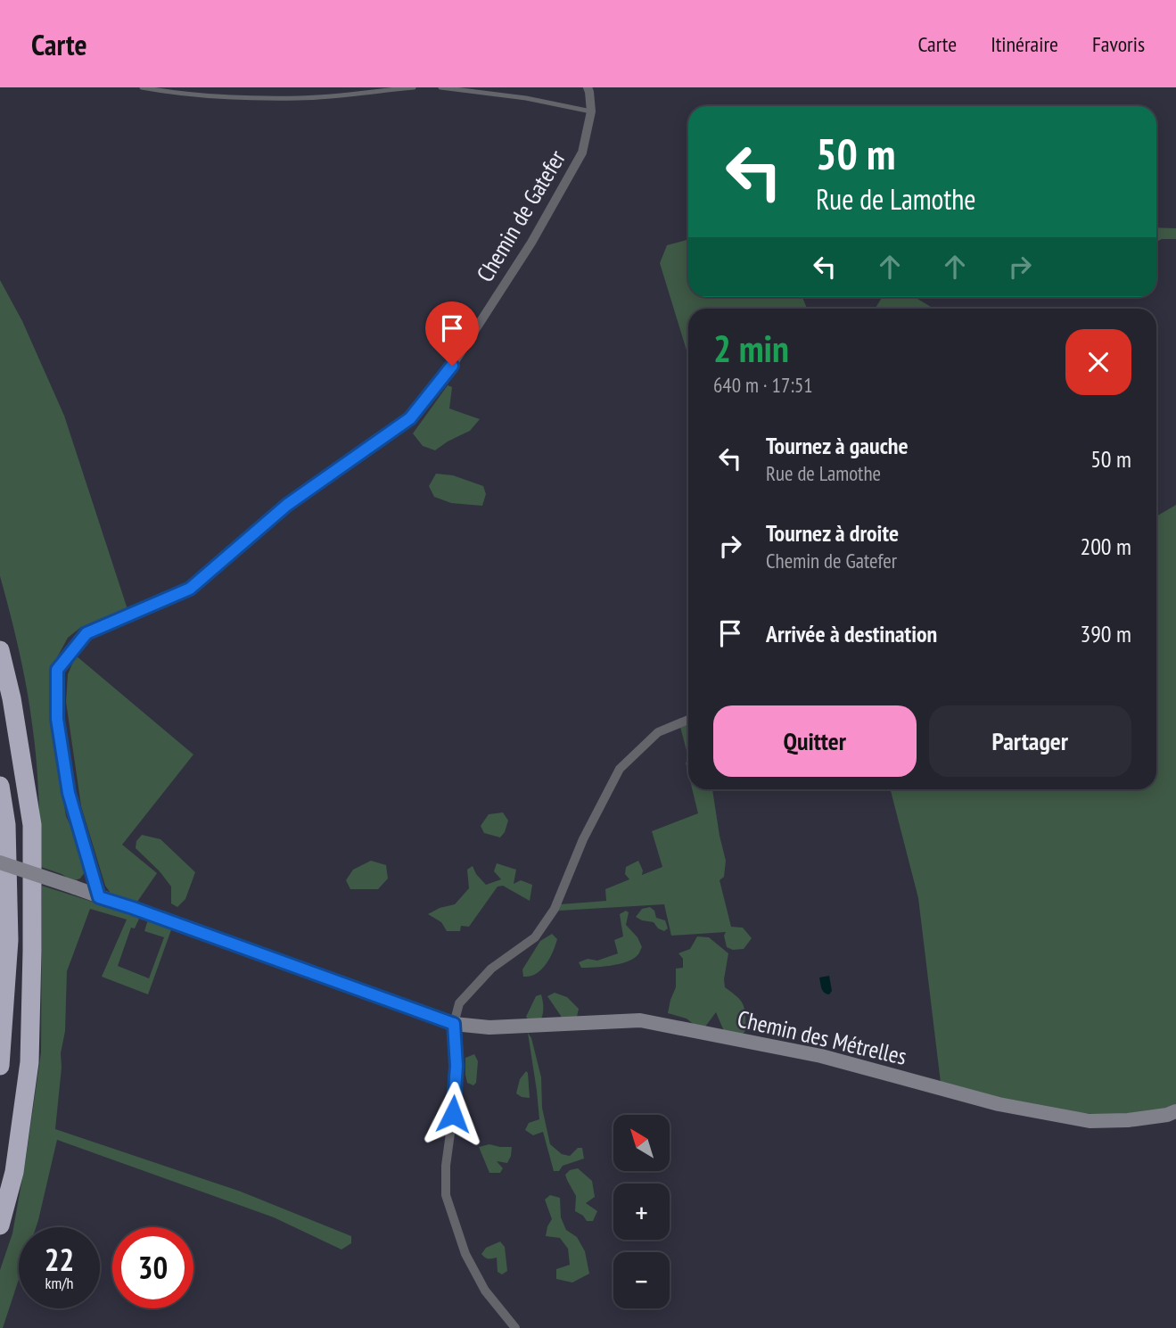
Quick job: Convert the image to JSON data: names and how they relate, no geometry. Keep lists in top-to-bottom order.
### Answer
{
  "streets": {
    "street": ["Chemin de Gatefer", "Chemin des Métrelles"]
  },
  "crossings": [
    ["Chemin de Gatefer", "Chemin des Métrelles"]
  ],
  "north": "top left",
  "page": {
    "header": "Carte",
    "nav": ["Carte", "Itinéraire", "Favoris"],
    "turn": ["50 m", "Rue de Lamothe"],
    "heading": ["2 min", "640 m · 17:51"],
    "list": [
      {
        "name": "Tournez à gauche",
        "note": "Rue de Lamothe",
        "value": "50 m"
      },
      {
        "name": "Tournez à droite",
        "note": "Chemin de Gatefer",
        "value": "200 m"
      },
      {
        "name": "Arrivée à destination",
        "value": "390 m"
      }
    ],
    "buttons": ["Quitter", "Partager"],
    "map_buttons": ["+", "−"],
    "speed": "22 km/h",
    "limit": "30"
  }
}
